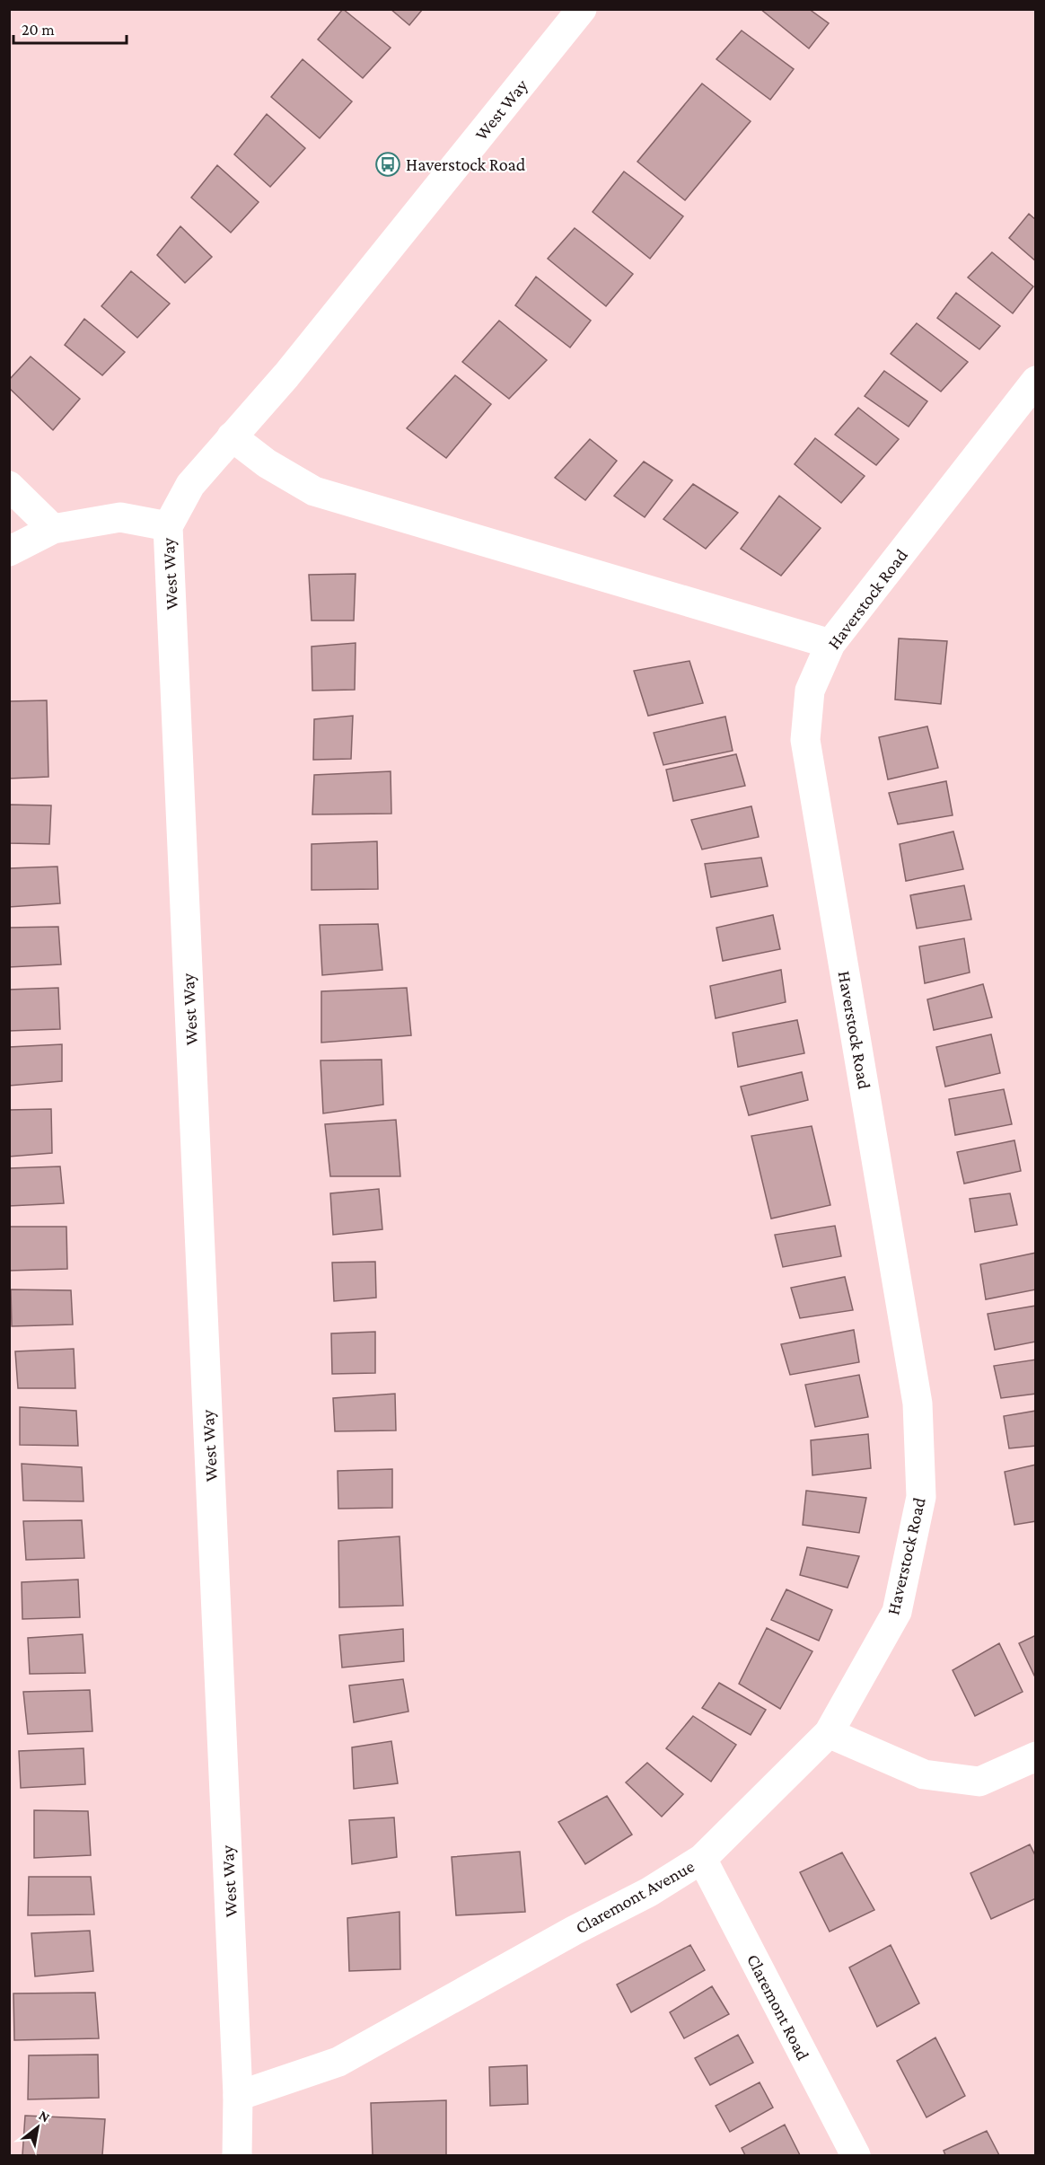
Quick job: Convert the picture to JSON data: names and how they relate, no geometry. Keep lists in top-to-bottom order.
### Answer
{
  "streets": {
    "street": [
      "West Way",
      "Haverstock Road",
      "Claremont Avenue",
      "Claremont Road"
    ]
  },
  "crossings": [
    ["West Way", "Claremont Avenue"],
    ["Haverstock Road", "Claremont Avenue"],
    ["Claremont Avenue", "Claremont Road"]
  ],
  "places": {
    "bus stop": ["Haverstock Road"]
  },
  "scale_bar": "20 m",
  "north": "top right"
}
